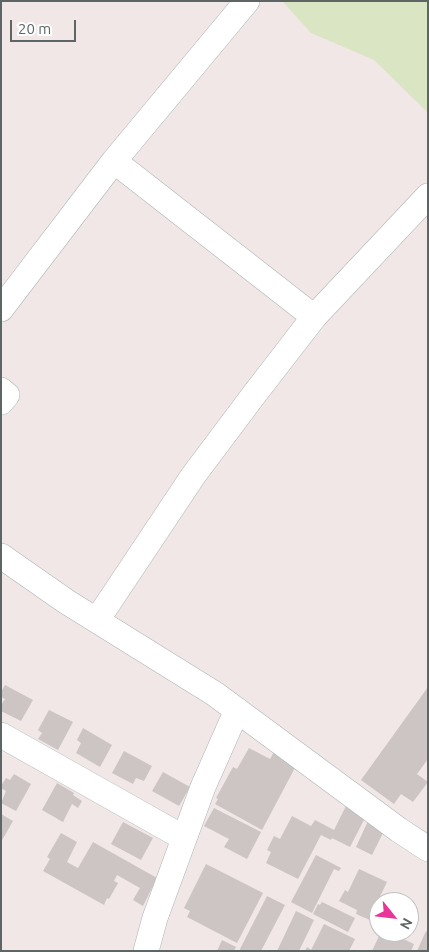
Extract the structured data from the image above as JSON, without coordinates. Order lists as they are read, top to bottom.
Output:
{
  "scale_bar": "20 m",
  "north": "bottom right"
}
